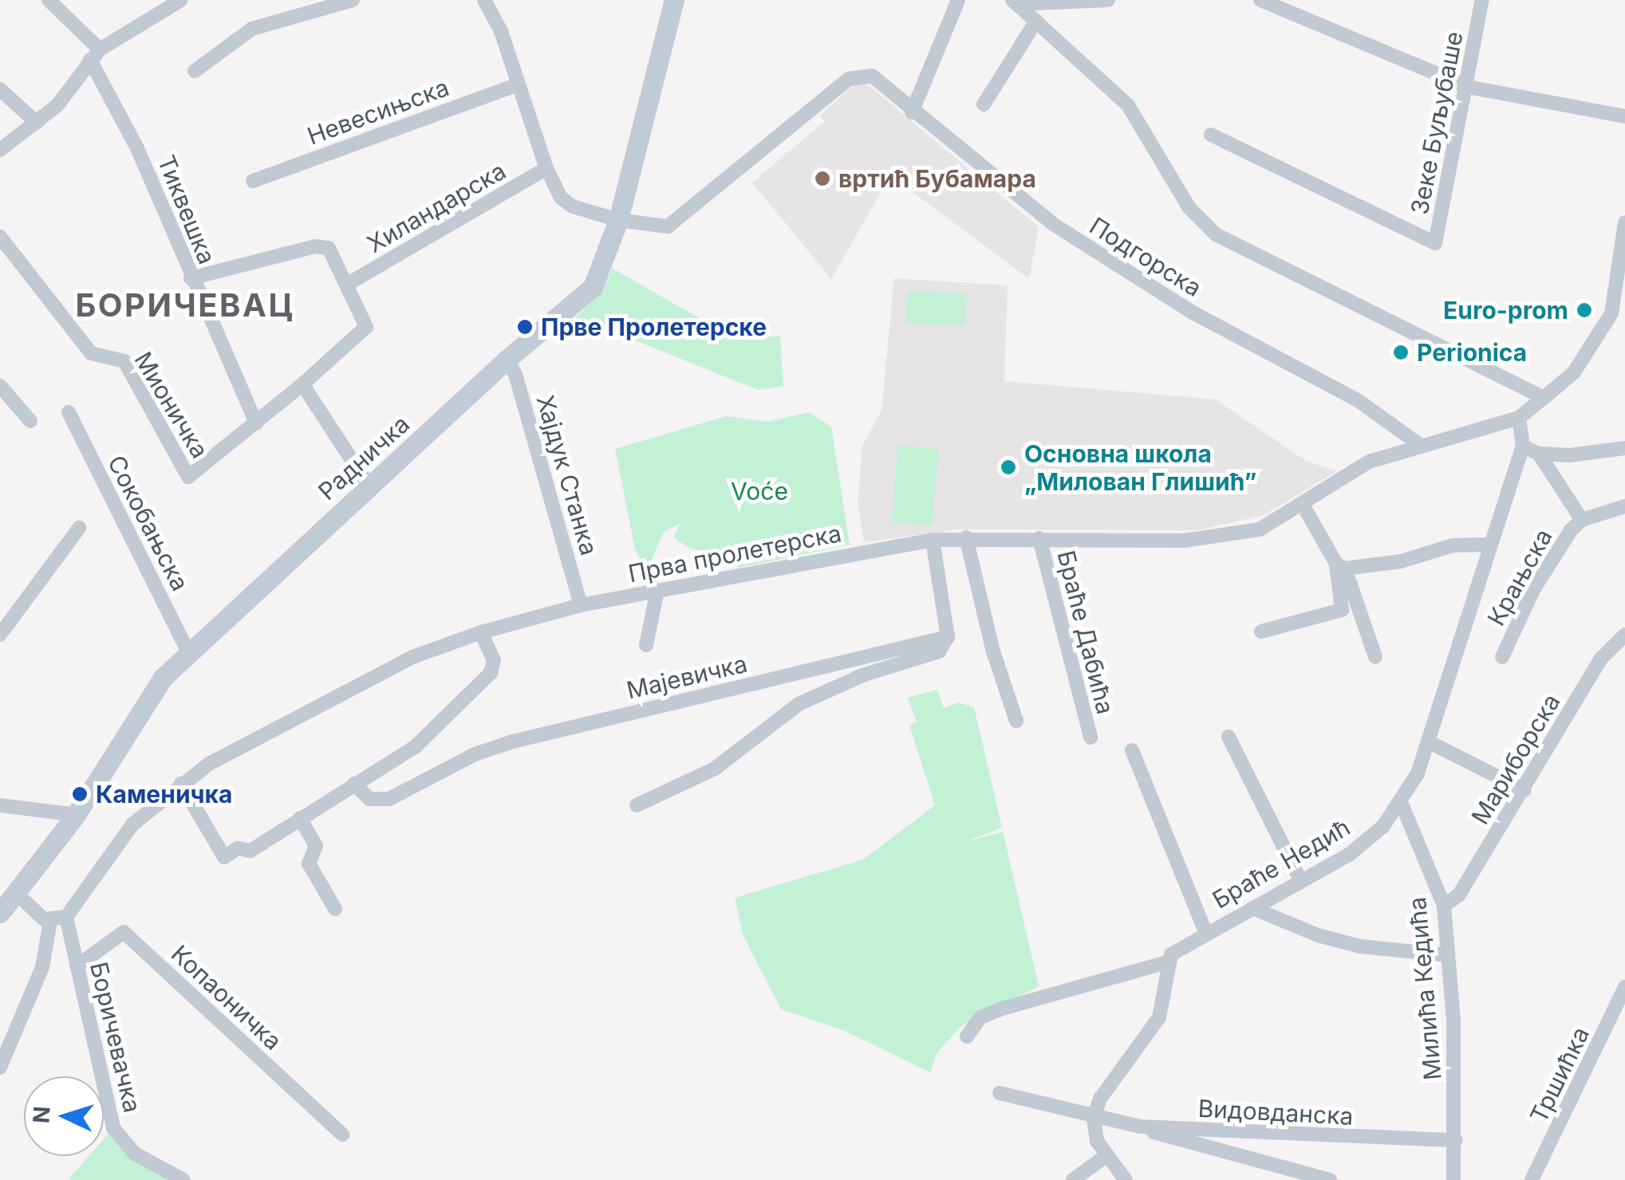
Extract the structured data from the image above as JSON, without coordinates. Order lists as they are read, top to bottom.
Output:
{
  "streets": {
    "street": [
      "Невесињска",
      "Зеке Буљубаше",
      "Хиландарска",
      "Тиквешка",
      "Подгорска",
      "Мионичка",
      "Радничка",
      "Хајдук Станка",
      "Сокобањска",
      "Прва пролетерска",
      "Крањска",
      "Браће Дабића",
      "Мајевичка",
      "Мариборска",
      "Браће Недић",
      "Милића Кедића",
      "Копаоничка",
      "Боричевачка",
      "Тршићка",
      "Видовданска"
    ]
  },
  "crossings": [
    ["Хиландарска", "Мионичка"],
    ["Тиквешка", "Мионичка"],
    ["Подгорска", "Радничка"],
    ["Подгорска", "Прва пролетерска"],
    ["Радничка", "Хајдук Станка"],
    ["Радничка", "Сокобањска"],
    ["Хајдук Станка", "Прва пролетерска"],
    ["Прва пролетерска", "Браће Дабића"],
    ["Прва пролетерска", "Браће Недић"],
    ["Прва пролетерска", "Боричевачка"],
    ["Мариборска", "Милића Кедића"],
    ["Браће Недић", "Милића Кедића"],
    ["Милића Кедића", "Видовданска"],
    ["Копаоничка", "Боричевачка"]
  ],
  "districts": ["БОРИЧЕВАЦ"],
  "parks": ["Voće"],
  "places": [
    "вртић Бубамара",
    "Euro-prom",
    "Прве Пролетерске",
    "Perionica",
    "Основна школа „Милован Глишић”",
    "Каменичка"
  ],
  "north": "left"
}
